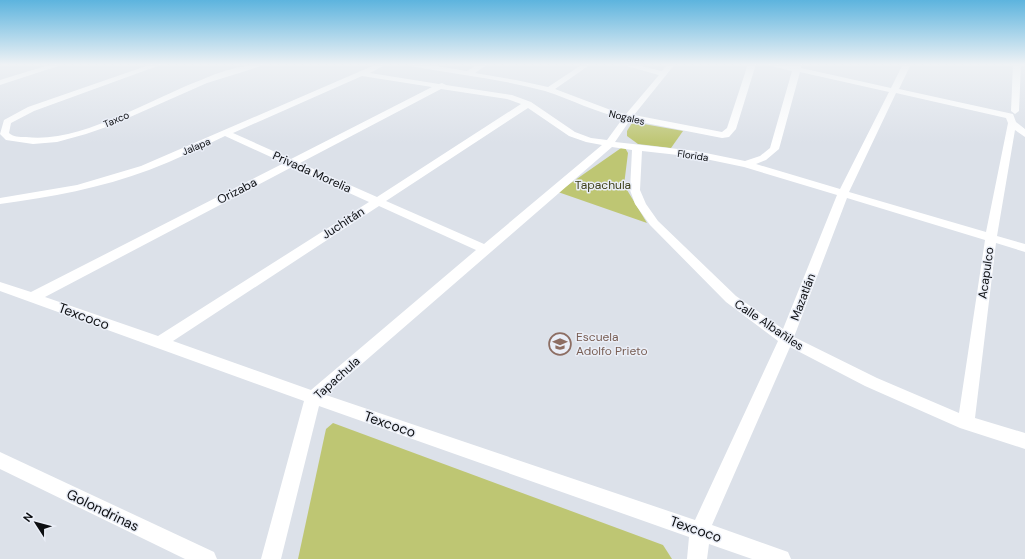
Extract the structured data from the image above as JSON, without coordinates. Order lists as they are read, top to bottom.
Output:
{
  "streets": {
    "street": [
      "Nogales",
      "Taxco",
      "Jalapa",
      "Florida",
      "Privada Morelia",
      "Orizaba",
      "Juchitán",
      "Acapulco",
      "Mazatlán",
      "Texcoco",
      "Calle Albañiles",
      "Tapachula",
      "Golondrinas"
    ]
  },
  "crossings": [
    ["Nogales", "Tapachula"],
    ["Jalapa", "Privada Morelia"],
    ["Florida", "Juchitán"],
    ["Florida", "Acapulco"],
    ["Florida", "Mazatlán"],
    ["Florida", "Calle Albañiles"],
    ["Florida", "Tapachula"],
    ["Privada Morelia", "Orizaba"],
    ["Privada Morelia", "Juchitán"],
    ["Privada Morelia", "Tapachula"],
    ["Orizaba", "Texcoco"],
    ["Juchitán", "Texcoco"],
    ["Acapulco", "Calle Albañiles"],
    ["Mazatlán", "Texcoco"],
    ["Mazatlán", "Calle Albañiles"],
    ["Texcoco", "Tapachula"]
  ],
  "parks": ["Tapachula"],
  "places": {
    "school or university": ["Escuela Adolfo Prieto"]
  },
  "north": "top left"
}
